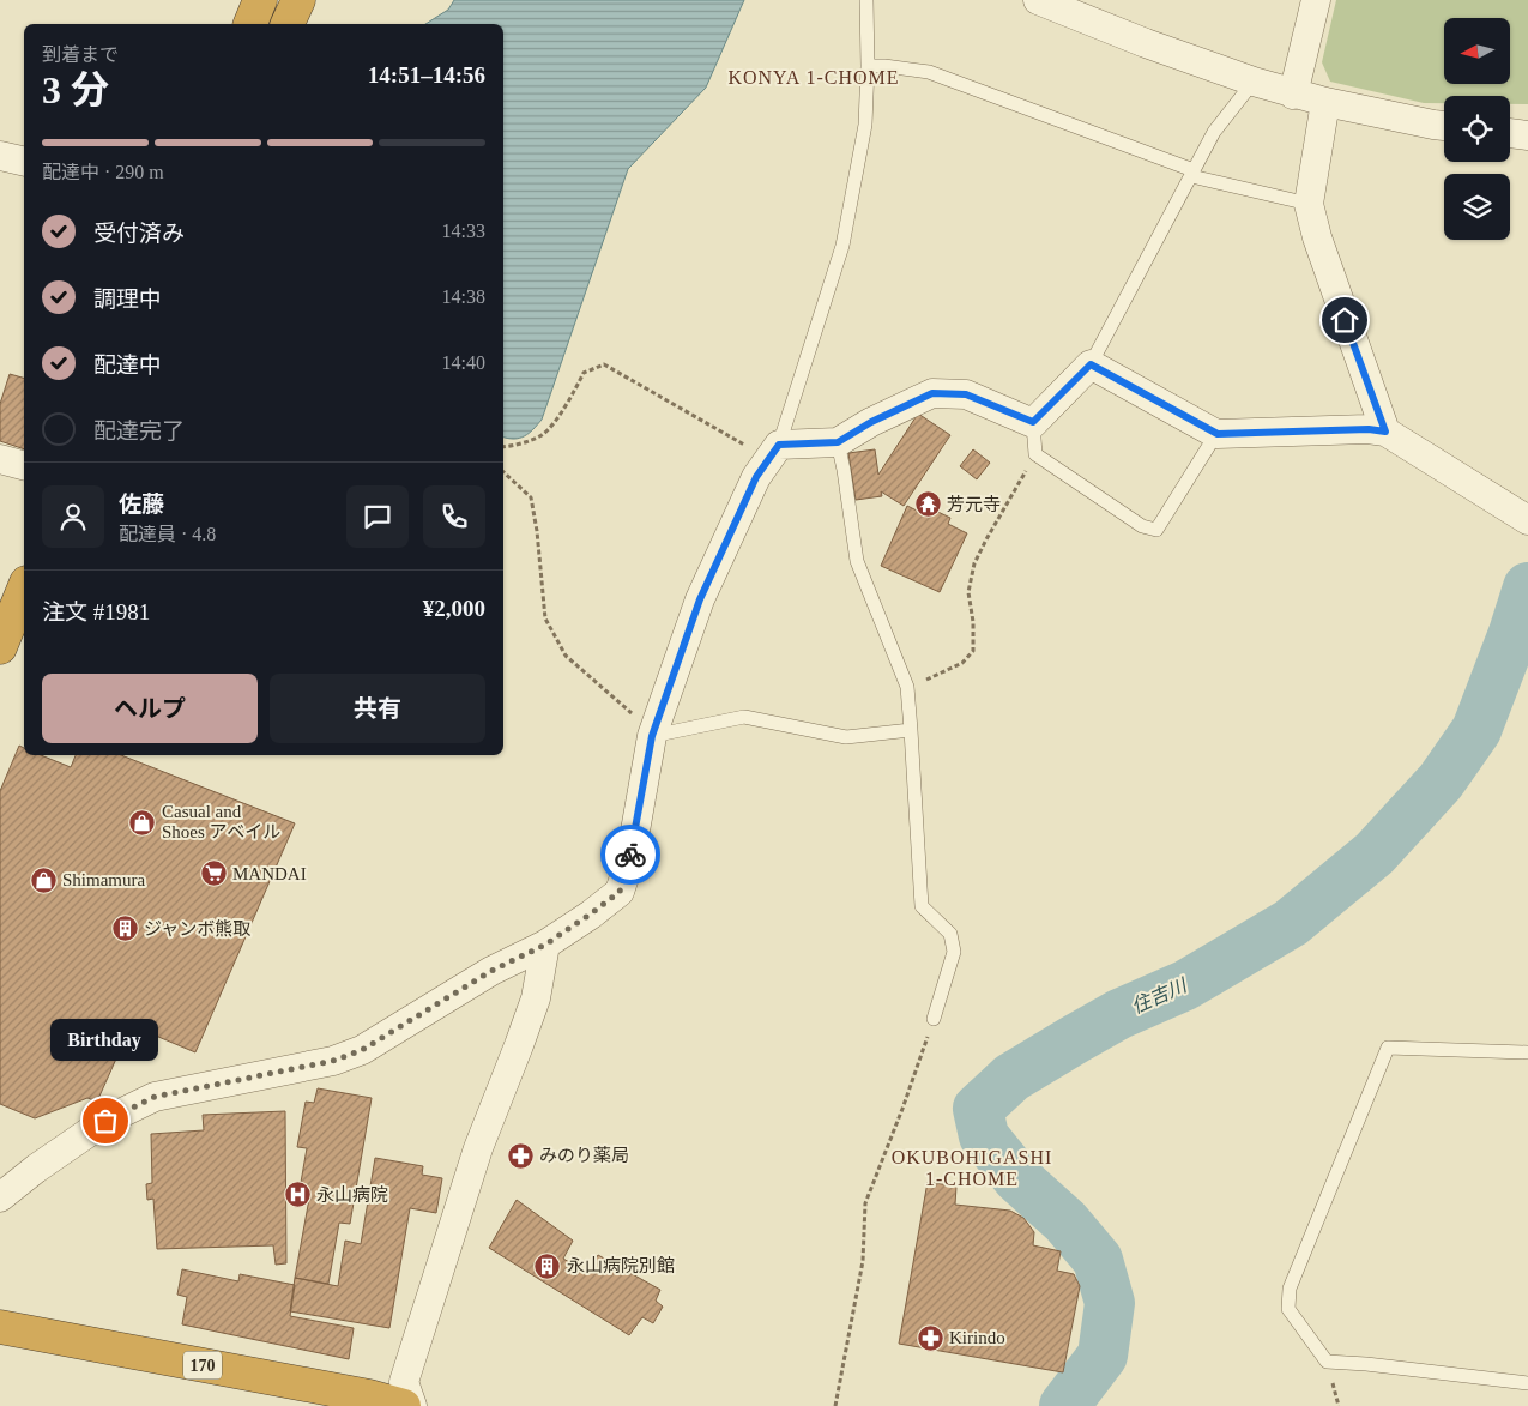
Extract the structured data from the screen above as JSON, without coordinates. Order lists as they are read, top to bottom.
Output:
{
  "streets": {
    "highway": ["170"]
  },
  "districts": ["KONYA 1-CHOME", "OKUBOHIGASHI 1-CHOME"],
  "water": ["住吉川"],
  "places": {
    "temple": ["芳元寺"],
    "shop": ["Casual and Shoes アベイル", "Shimamura"],
    "supermarket": ["MANDAI"],
    "building": ["ジャンボ熊取", "永山病院別館"],
    "other": ["Birthday"],
    "pharmacy": ["みのり薬局", "Kirindo"],
    "hospital": ["永山病院"]
  },
  "north": "left",
  "page": {
    "heading": ["3 分", "到着まで", "14:51–14:56"],
    "panel": [
      "佐藤",
      "配達員 · 4.8",
      "注文 #1981",
      "¥2,000"
    ],
    "bar": "配達中 · 290 m",
    "list": [
      ["受付済み", "14:33"],
      ["調理中", "14:38"],
      ["配達中", "14:40"],
      "配達完了"
    ],
    "buttons": ["ヘルプ", "共有"],
    "bubble": "Birthday"
  }
}
